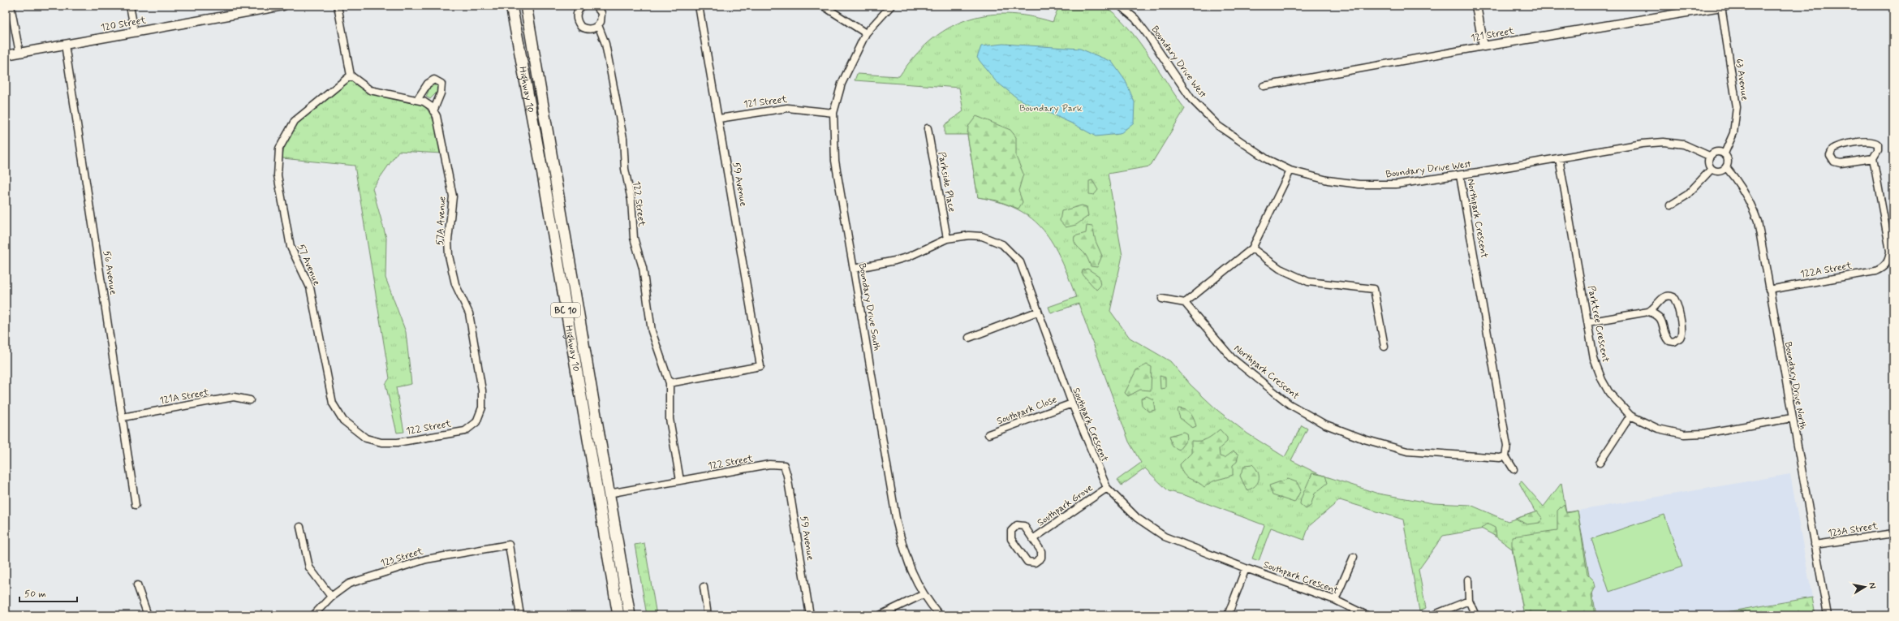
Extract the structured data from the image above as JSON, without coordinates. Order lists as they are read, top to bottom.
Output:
{
  "streets": {
    "highway": ["Highway 10", "BC 10"],
    "street": [
      "120 Street",
      "121 Street",
      "Boundary Drive West",
      "63 Avenue",
      "Parkside Place",
      "59 Avenue",
      "122 Street",
      "Northpark Crescent",
      "57A Avenue",
      "57 Avenue",
      "122A Street",
      "56 Avenue",
      "Boundary Drive South",
      "Parktree Crescent",
      "Boundary Drive North",
      "121A Street",
      "Southpark Close",
      "Southpark Crescent",
      "Southpark Grove",
      "123A Street",
      "123 Street"
    ]
  },
  "crossings": [
    ["120 Street", "56 Avenue"],
    ["121 Street", "63 Avenue"],
    ["121 Street", "59 Avenue"],
    ["121 Street", "Boundary Drive South"],
    ["Boundary Drive West", "63 Avenue"],
    ["Boundary Drive West", "Northpark Crescent"],
    ["Boundary Drive West", "Parktree Crescent"],
    ["Boundary Drive West", "Boundary Drive North"],
    ["63 Avenue", "Boundary Drive North"],
    ["Highway 10", "122 Street"],
    ["Parkside Place", "Southpark Crescent"],
    ["59 Avenue", "122 Street"],
    ["122 Street", "57A Avenue"],
    ["122 Street", "57 Avenue"],
    ["57A Avenue", "57 Avenue"],
    ["122A Street", "Boundary Drive North"],
    ["56 Avenue", "121A Street"],
    ["Boundary Drive South", "Southpark Crescent"],
    ["Parktree Crescent", "Boundary Drive North"],
    ["Boundary Drive North", "123A Street"],
    ["Southpark Close", "Southpark Crescent"],
    ["Southpark Crescent", "Southpark Grove"]
  ],
  "parks": ["Boundary Park"],
  "scale_bar": "50 m",
  "north": "right"
}
